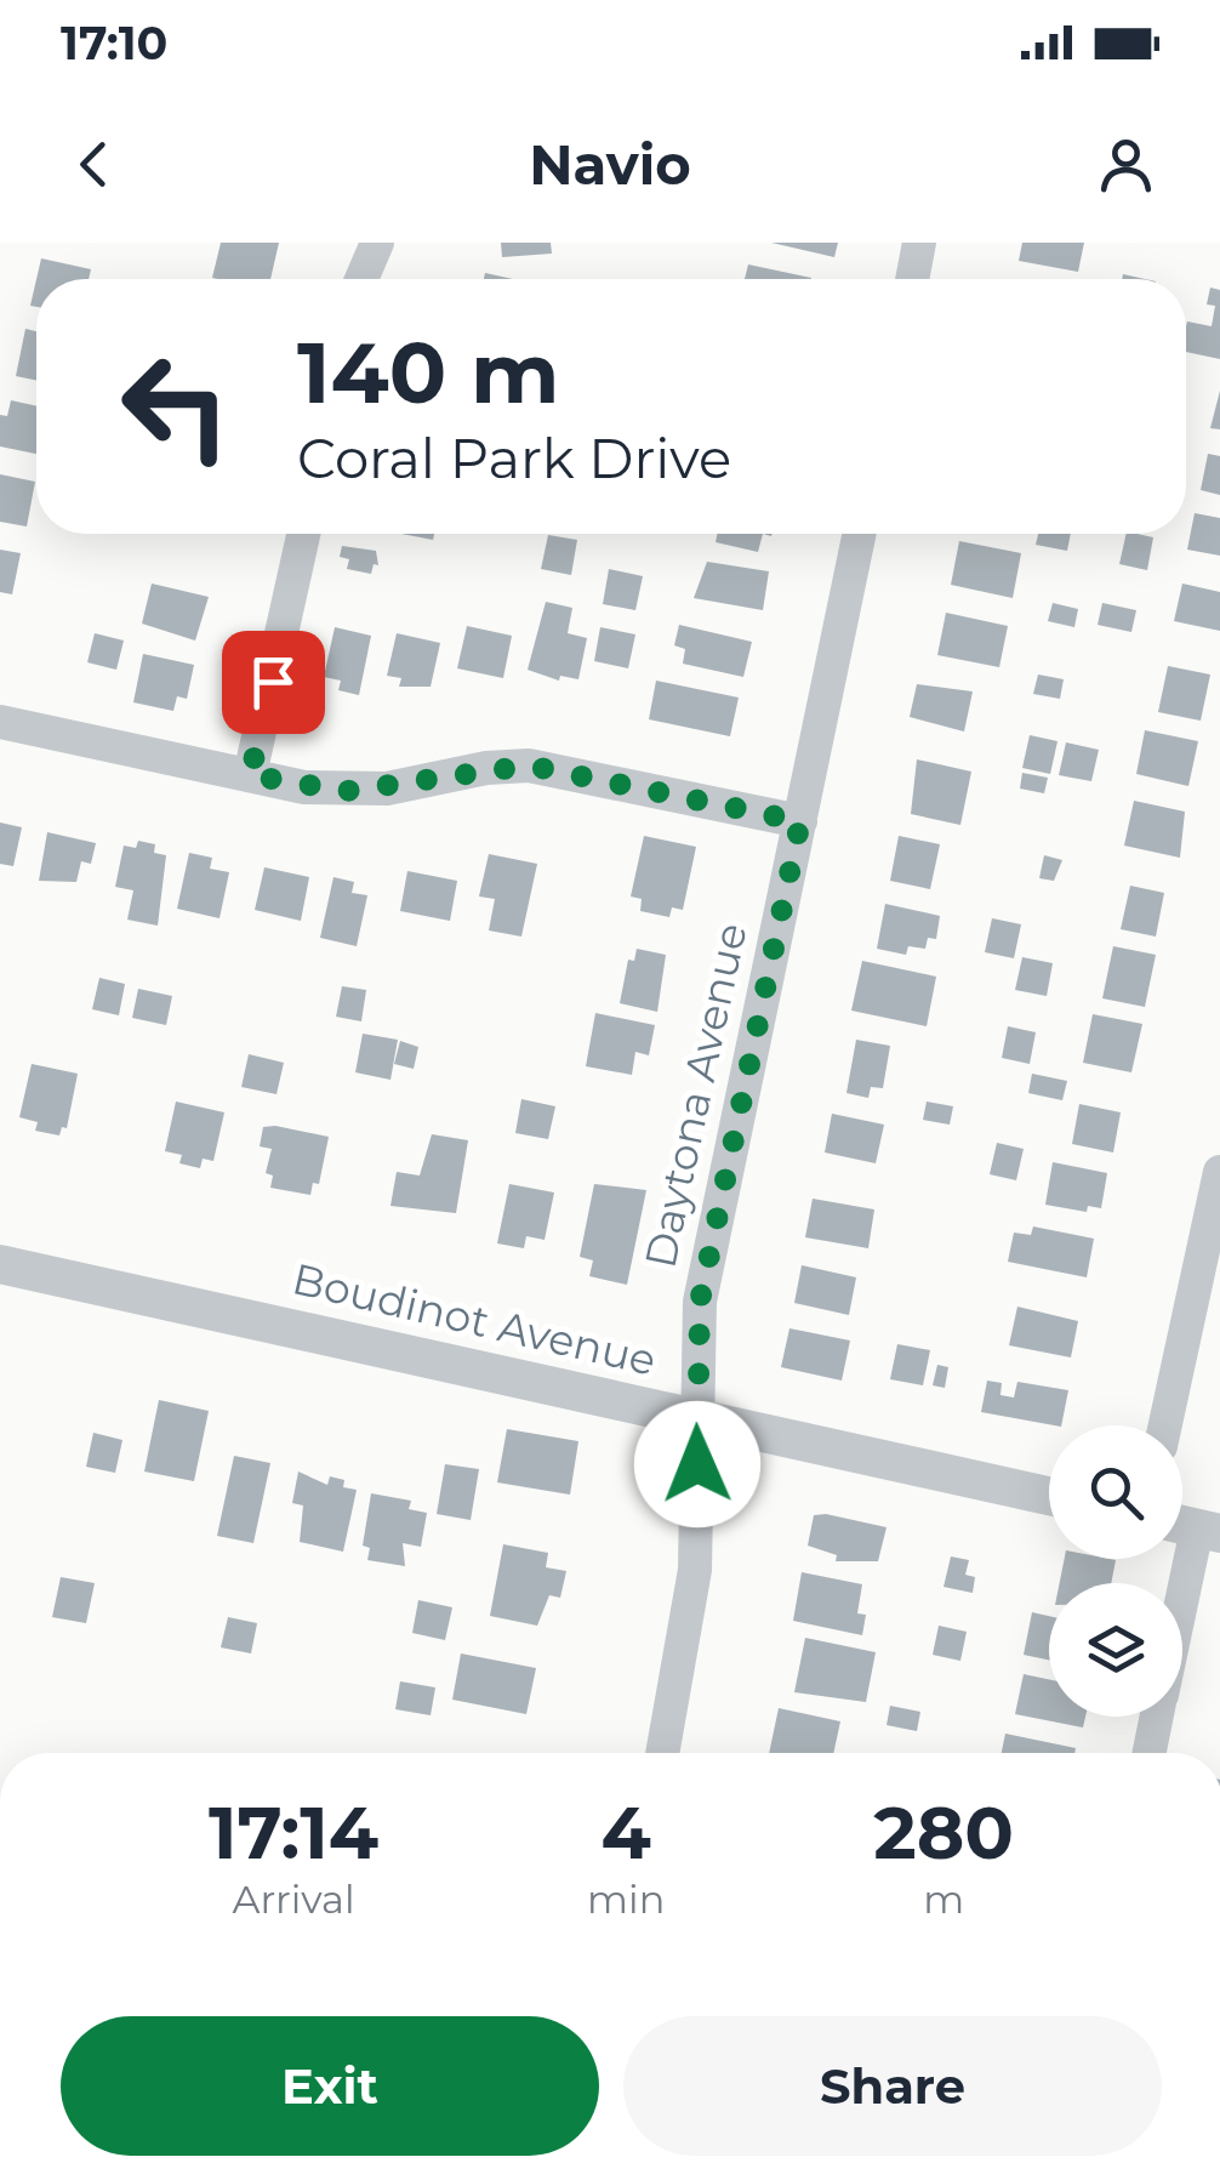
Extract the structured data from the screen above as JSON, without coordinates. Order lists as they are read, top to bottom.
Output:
{
  "streets": {
    "street": ["Daytona Avenue", "Boudinot Avenue"]
  },
  "crossings": [
    ["Daytona Avenue", "Boudinot Avenue"]
  ],
  "page": {
    "status": "17:10",
    "header": "Navio",
    "turn": ["140 m", "Coral Park Drive"],
    "eta": [
      "17:14",
      "Arrival",
      "4",
      "min",
      "280",
      "m"
    ],
    "buttons": ["Exit", "Share"]
  }
}
